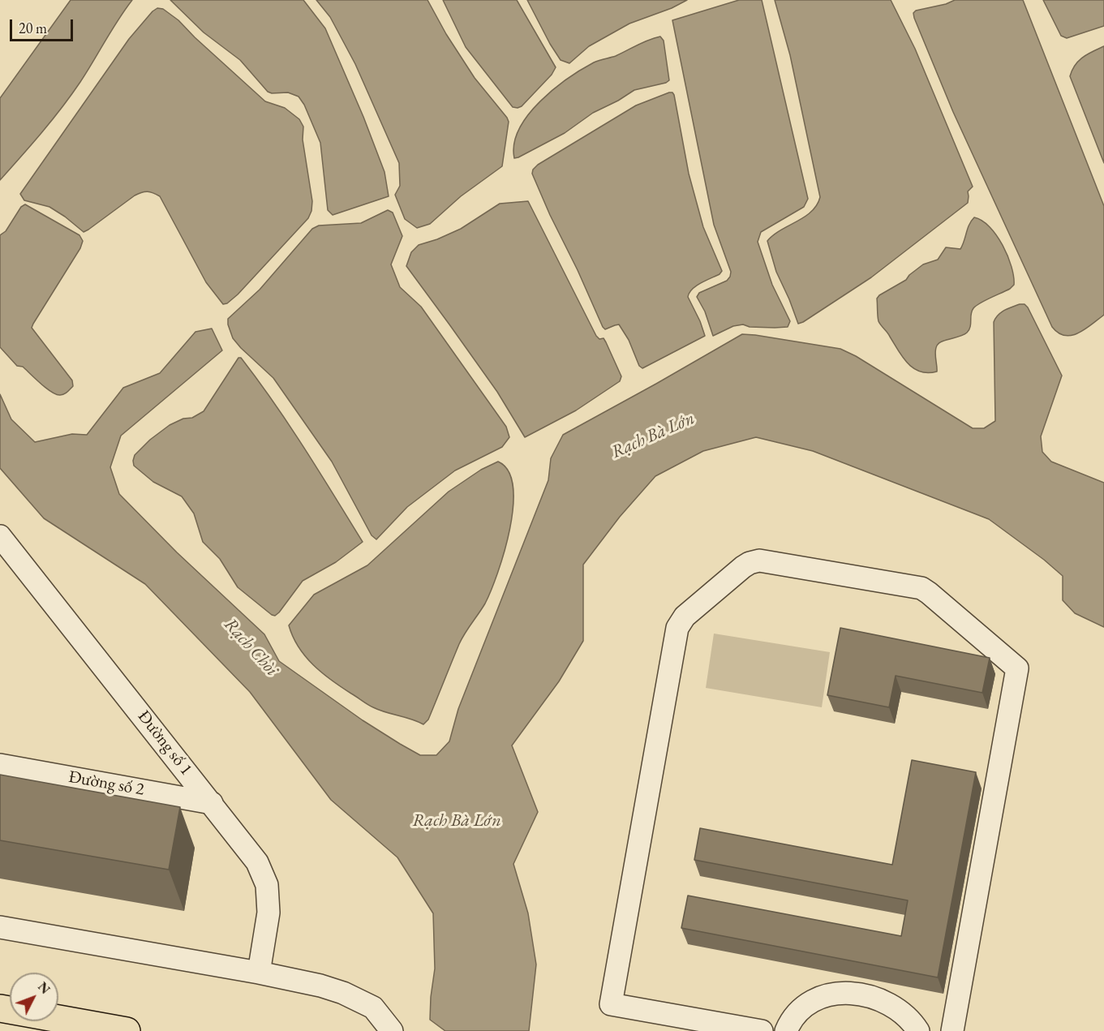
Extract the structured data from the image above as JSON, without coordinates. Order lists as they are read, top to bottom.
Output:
{
  "streets": {
    "street": ["Đường số 1", "Đường số 2"]
  },
  "crossings": [
    ["Đường số 1", "Đường số 2"]
  ],
  "water": ["Rạch Bà Lớn", "Rạch Chòi"],
  "scale_bar": "20 m",
  "north": "top right"
}
